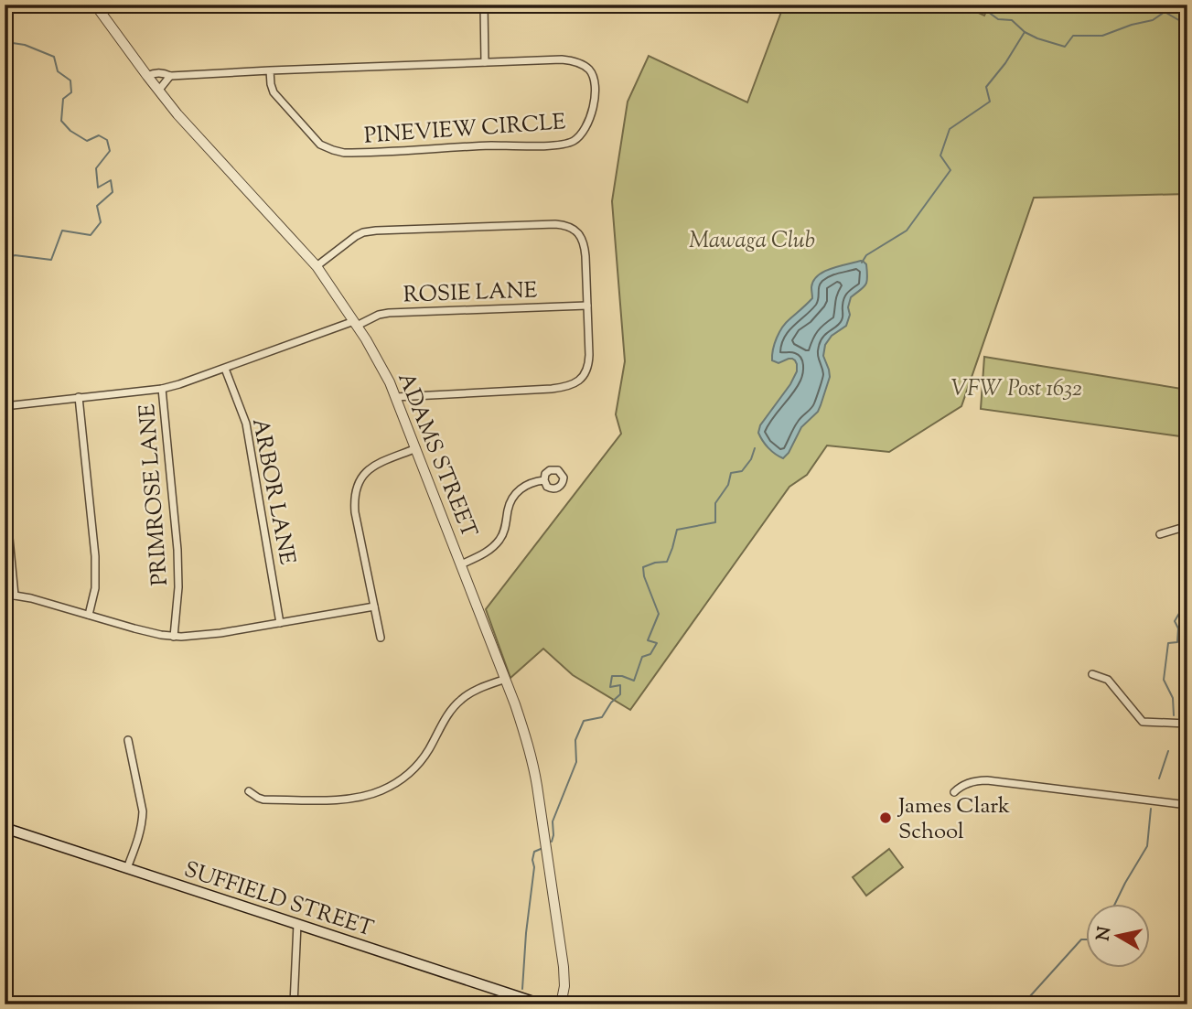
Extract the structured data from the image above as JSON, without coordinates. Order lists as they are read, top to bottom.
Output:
{
  "streets": {
    "main road": ["SUFFIELD STREET"],
    "street": [
      "PINEVIEW CIRCLE",
      "ROSIE LANE",
      "ADAMS STREET",
      "ARBOR LANE",
      "PRIMROSE LANE"
    ]
  },
  "crossings": [
    ["PINEVIEW CIRCLE", "ADAMS STREET"],
    ["ROSIE LANE", "ADAMS STREET"],
    ["ROSIE LANE", "ARBOR LANE"],
    ["ROSIE LANE", "PRIMROSE LANE"]
  ],
  "parks": ["Mawaga Club", "VFW Post 1632"],
  "places": ["James Clark School"],
  "north": "left"
}
